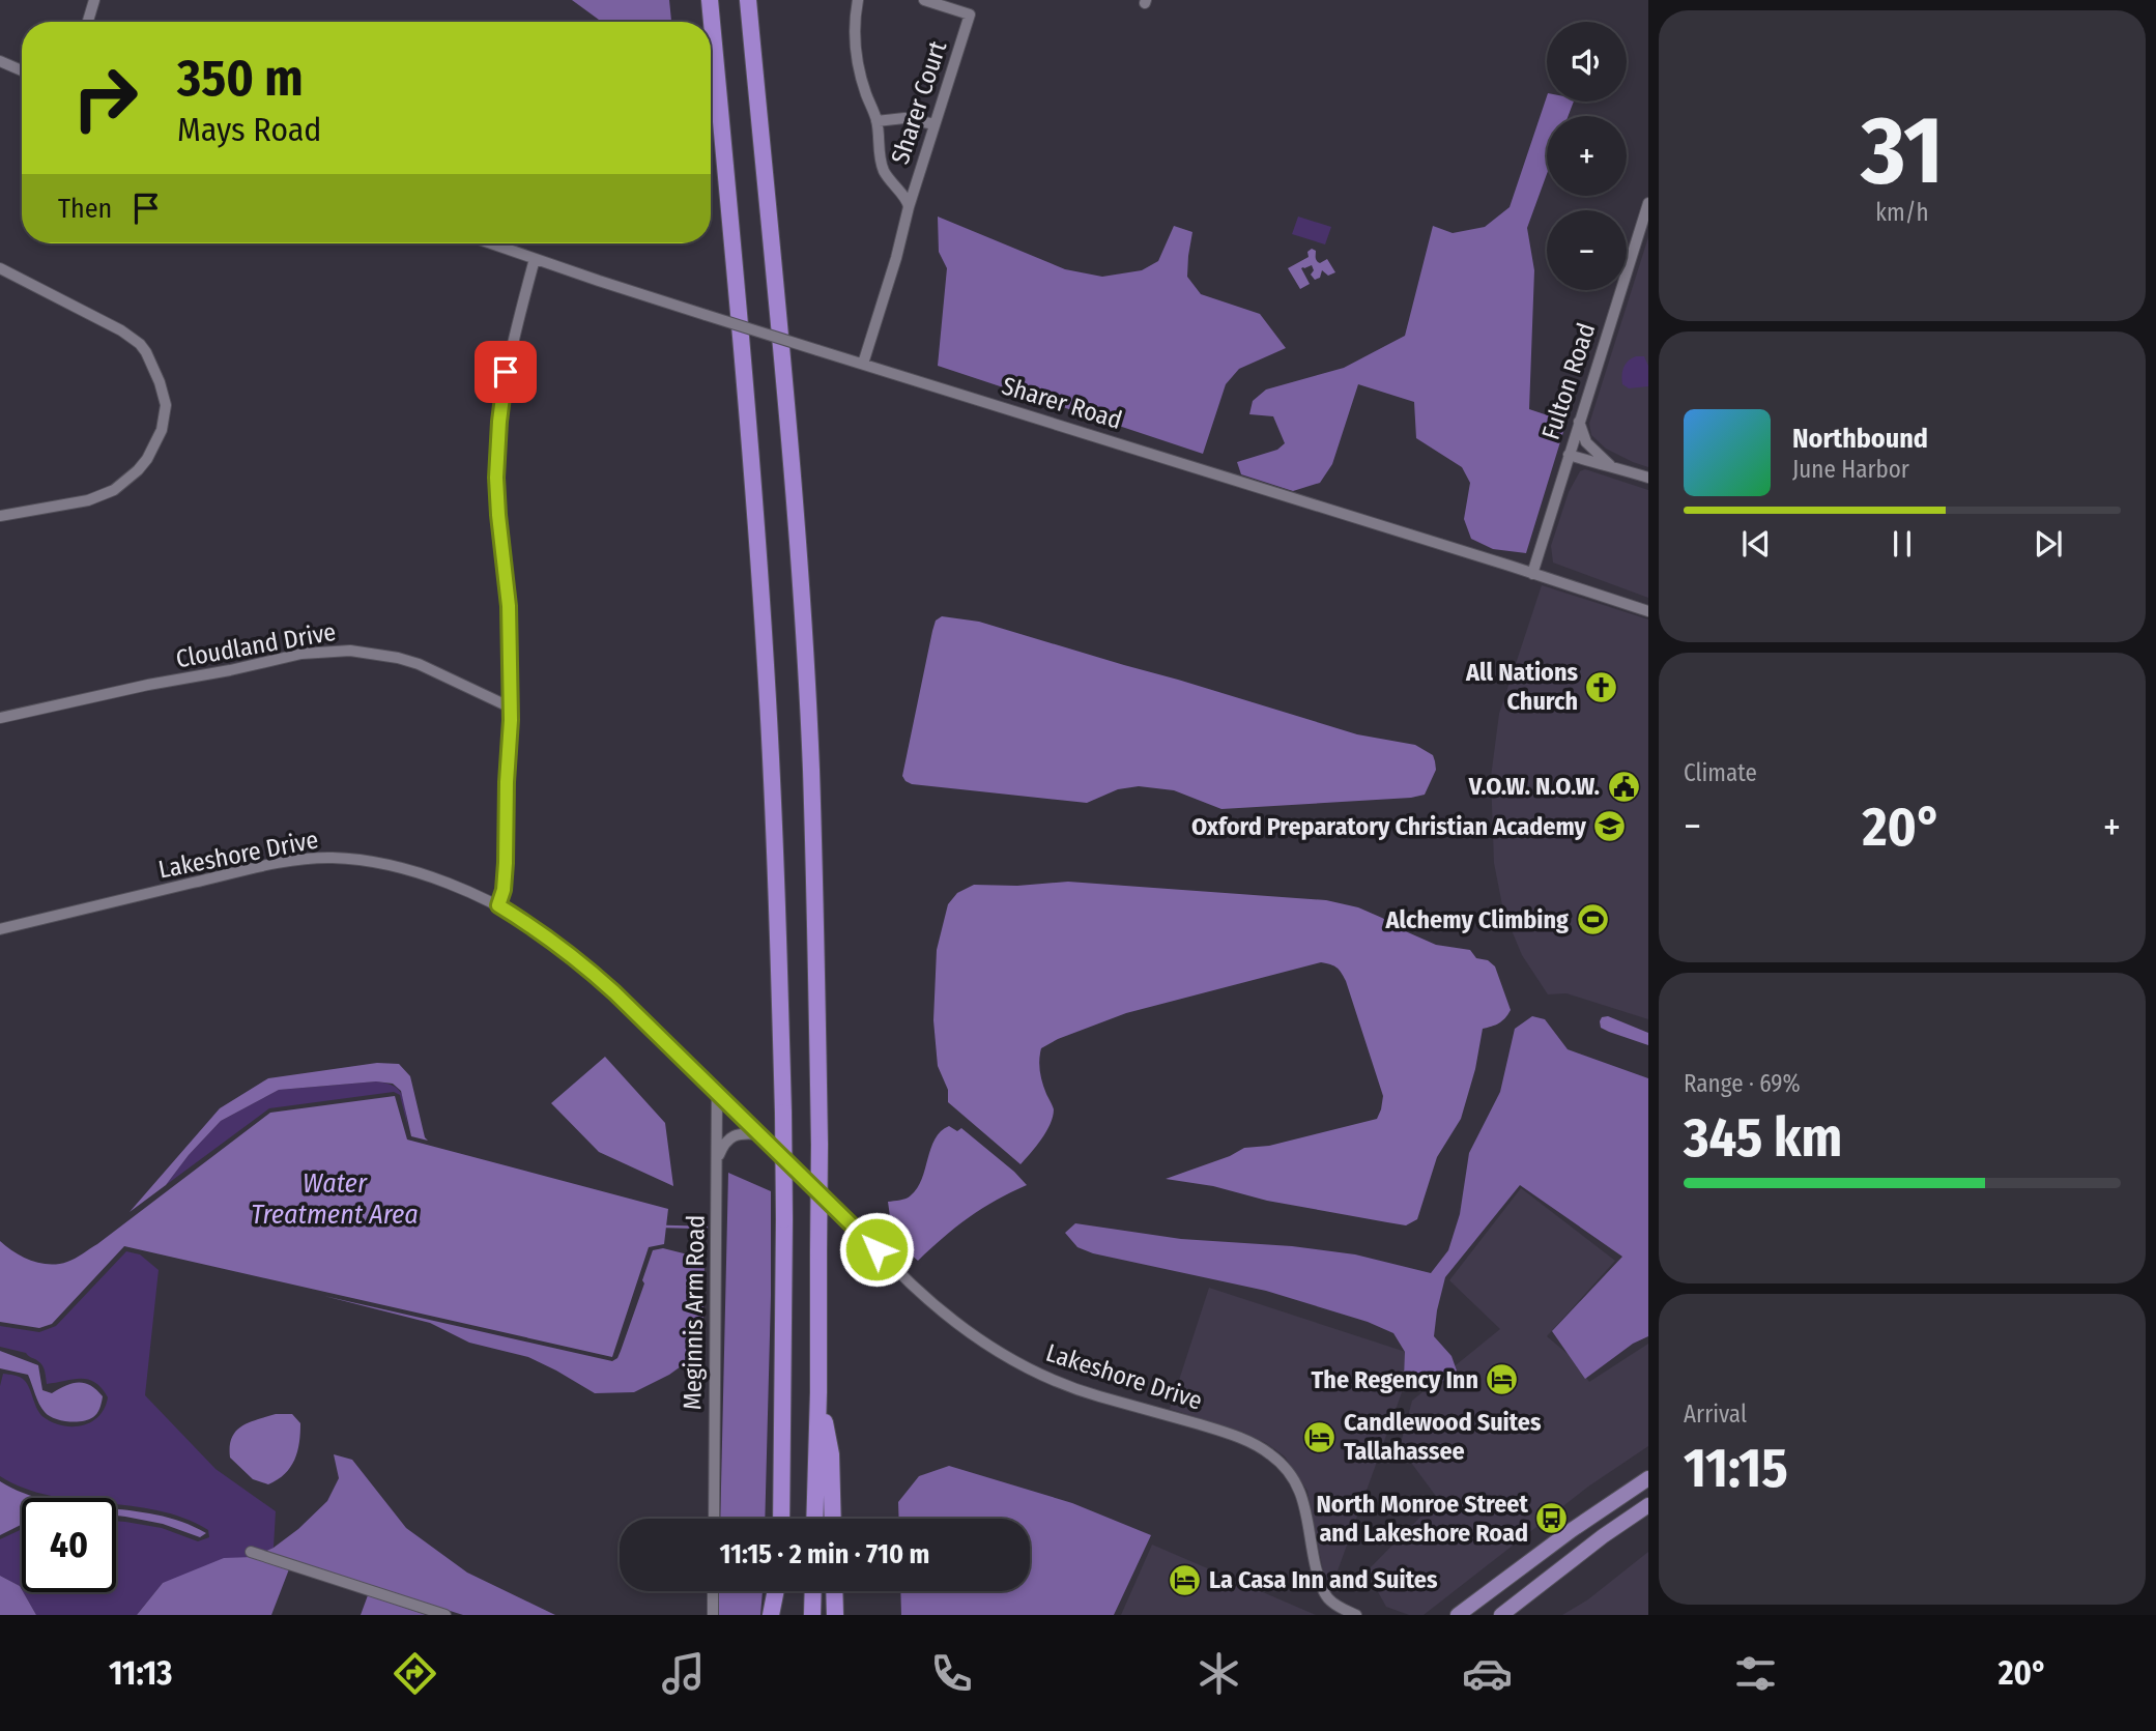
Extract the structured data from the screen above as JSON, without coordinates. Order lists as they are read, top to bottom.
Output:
{
  "streets": {
    "street": [
      "Sharer Court",
      "Fulton Road",
      "Sharer Road",
      "Cloudland Drive",
      "Lakeshore Drive",
      "Meginnis Arm Road"
    ]
  },
  "crossings": [
    ["Sharer Court", "Sharer Road"],
    ["Fulton Road", "Sharer Road"],
    ["Lakeshore Drive", "Meginnis Arm Road"]
  ],
  "water": ["Water Treatment Area"],
  "places": {
    "church": ["All Nations Church"],
    "public building": ["V.O.W. N.O.W."],
    "school or university": ["Oxford Preparatory Christian Academy"],
    "sports": ["Alchemy Climbing"],
    "hotel": ["The Regency Inn", "Candlewood Suites Tallahassee", "La Casa Inn and Suites"],
    "bus stop": ["North Monroe Street and Lakeshore Road"]
  },
  "page": {
    "tile": [
      ["31", "km/h"],
      "Climate",
      ["Range · 69%", "345 km"],
      ["Arrival", "11:15"]
    ],
    "map_buttons": ["+", "−"],
    "turn": ["350 m", "Mays Road"],
    "then": "Then",
    "song": ["Northbound", "June Harbor"],
    "heat": ["−", "20°", "+"],
    "limit": "40",
    "trip": "11:15 · 2 min · 710 m",
    "tabs": ["11:13", "20°"]
  }
}
